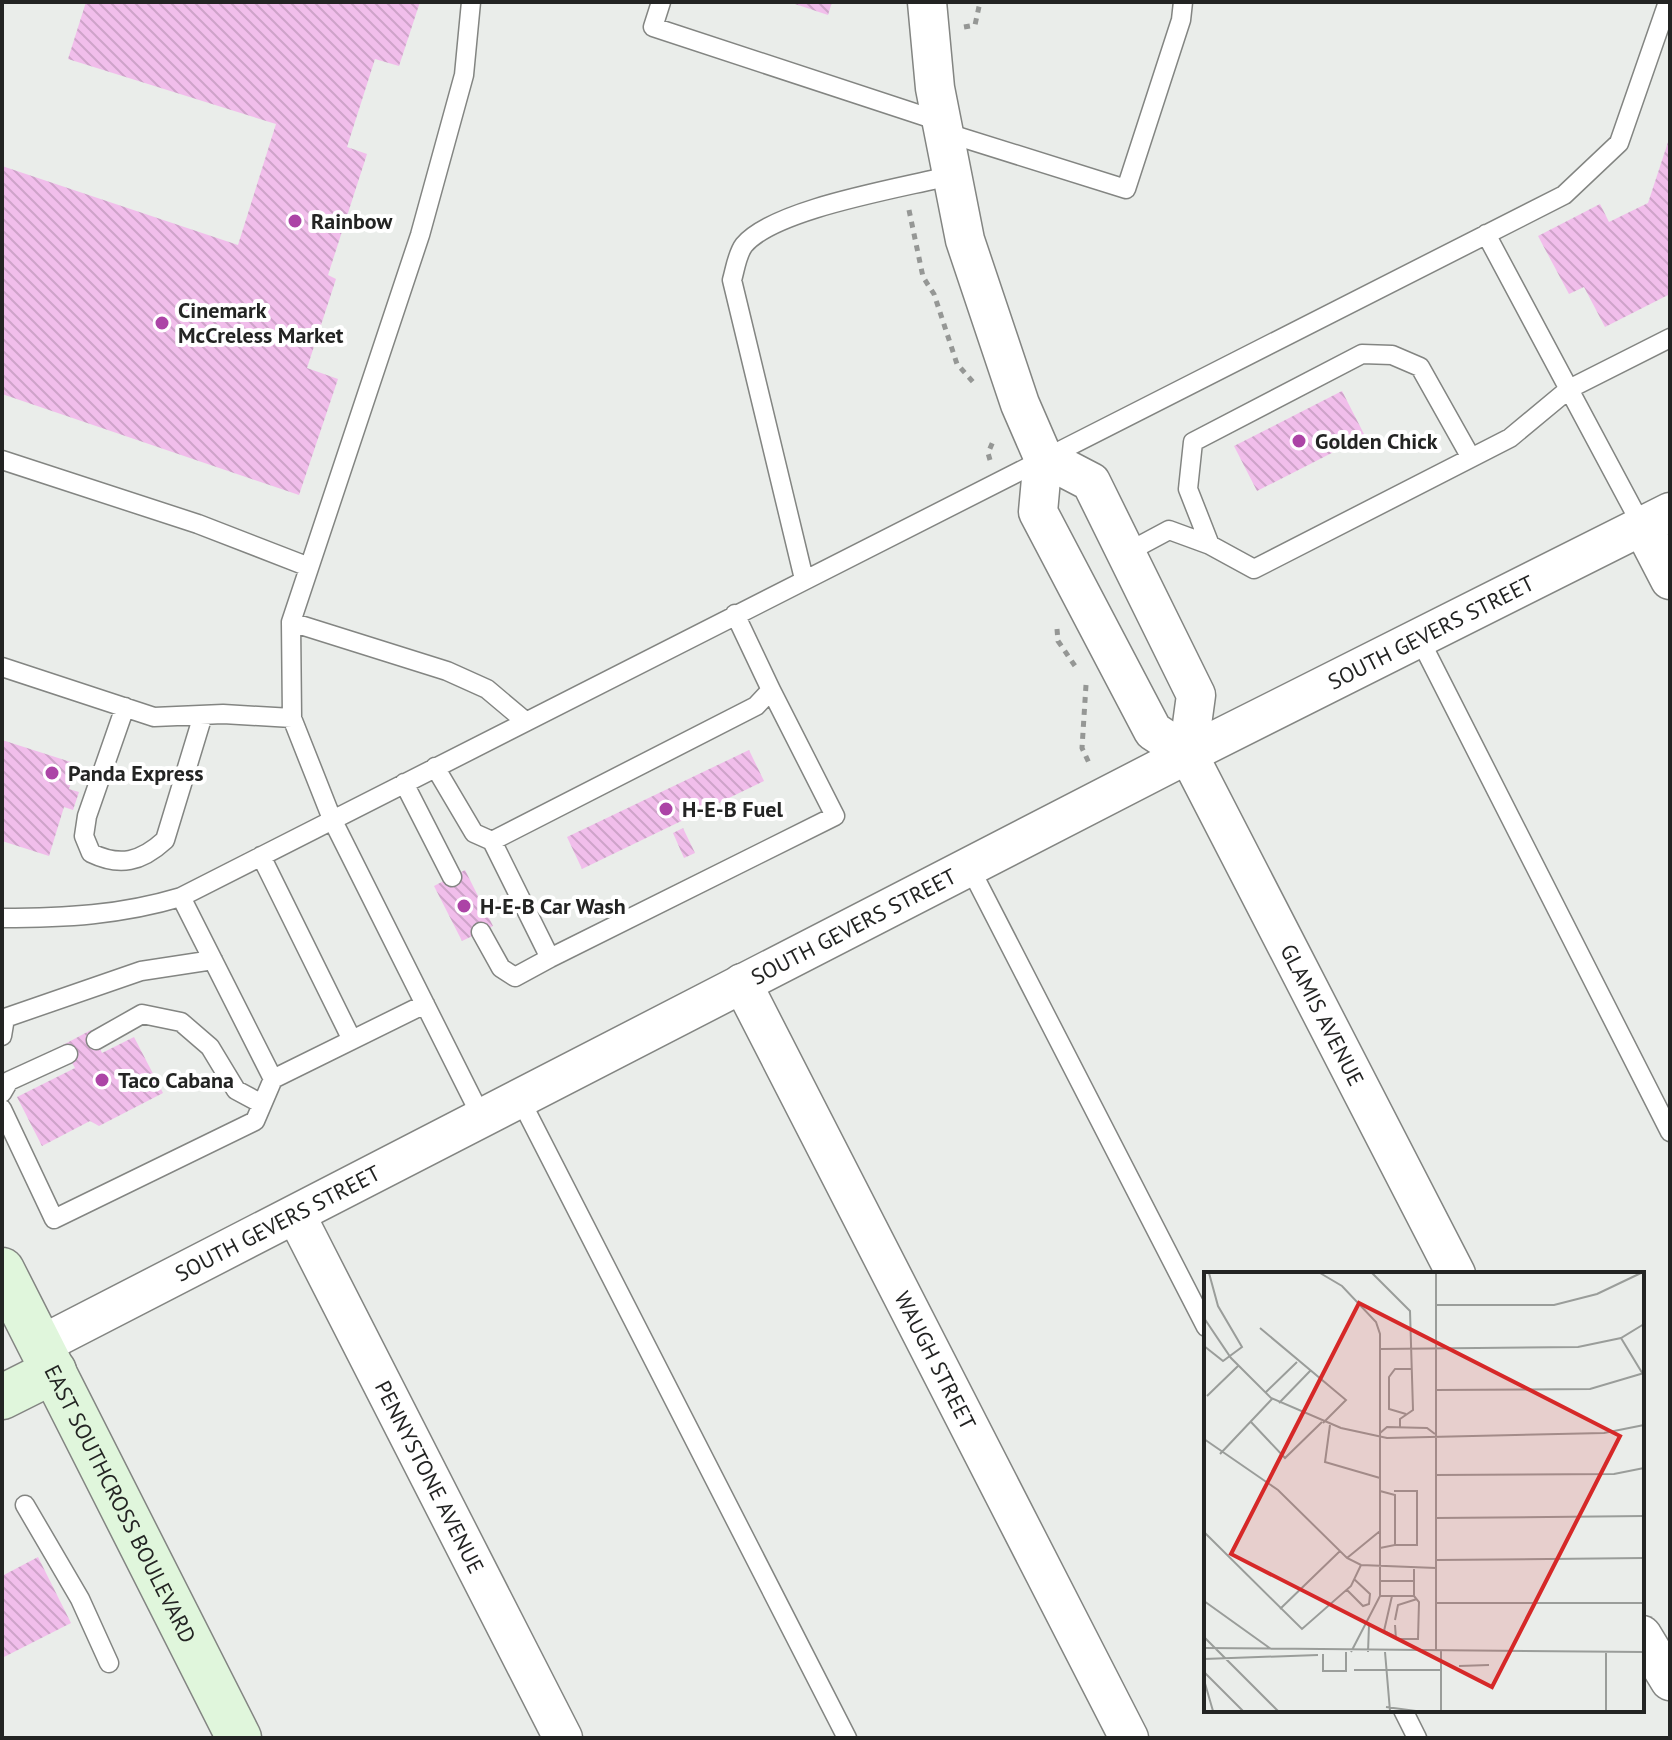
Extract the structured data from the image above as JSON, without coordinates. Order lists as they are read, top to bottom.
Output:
{
  "streets": {
    "main road": ["SOUTH GEVERS STREET", "EAST SOUTHCROSS BOULEVARD"],
    "street": ["GLAMIS AVENUE", "WAUGH STREET", "PENNYSTONE AVENUE"]
  },
  "crossings": [
    ["SOUTH GEVERS STREET", "GLAMIS AVENUE"],
    ["SOUTH GEVERS STREET", "WAUGH STREET"],
    ["SOUTH GEVERS STREET", "PENNYSTONE AVENUE"],
    ["SOUTH GEVERS STREET", "EAST SOUTHCROSS BOULEVARD"]
  ],
  "places": [
    "Rainbow",
    "Cinemark McCreless Market",
    "Golden Chick",
    "Panda Express",
    "H-E-B Fuel",
    "H-E-B Car Wash",
    "Taco Cabana"
  ]
}
